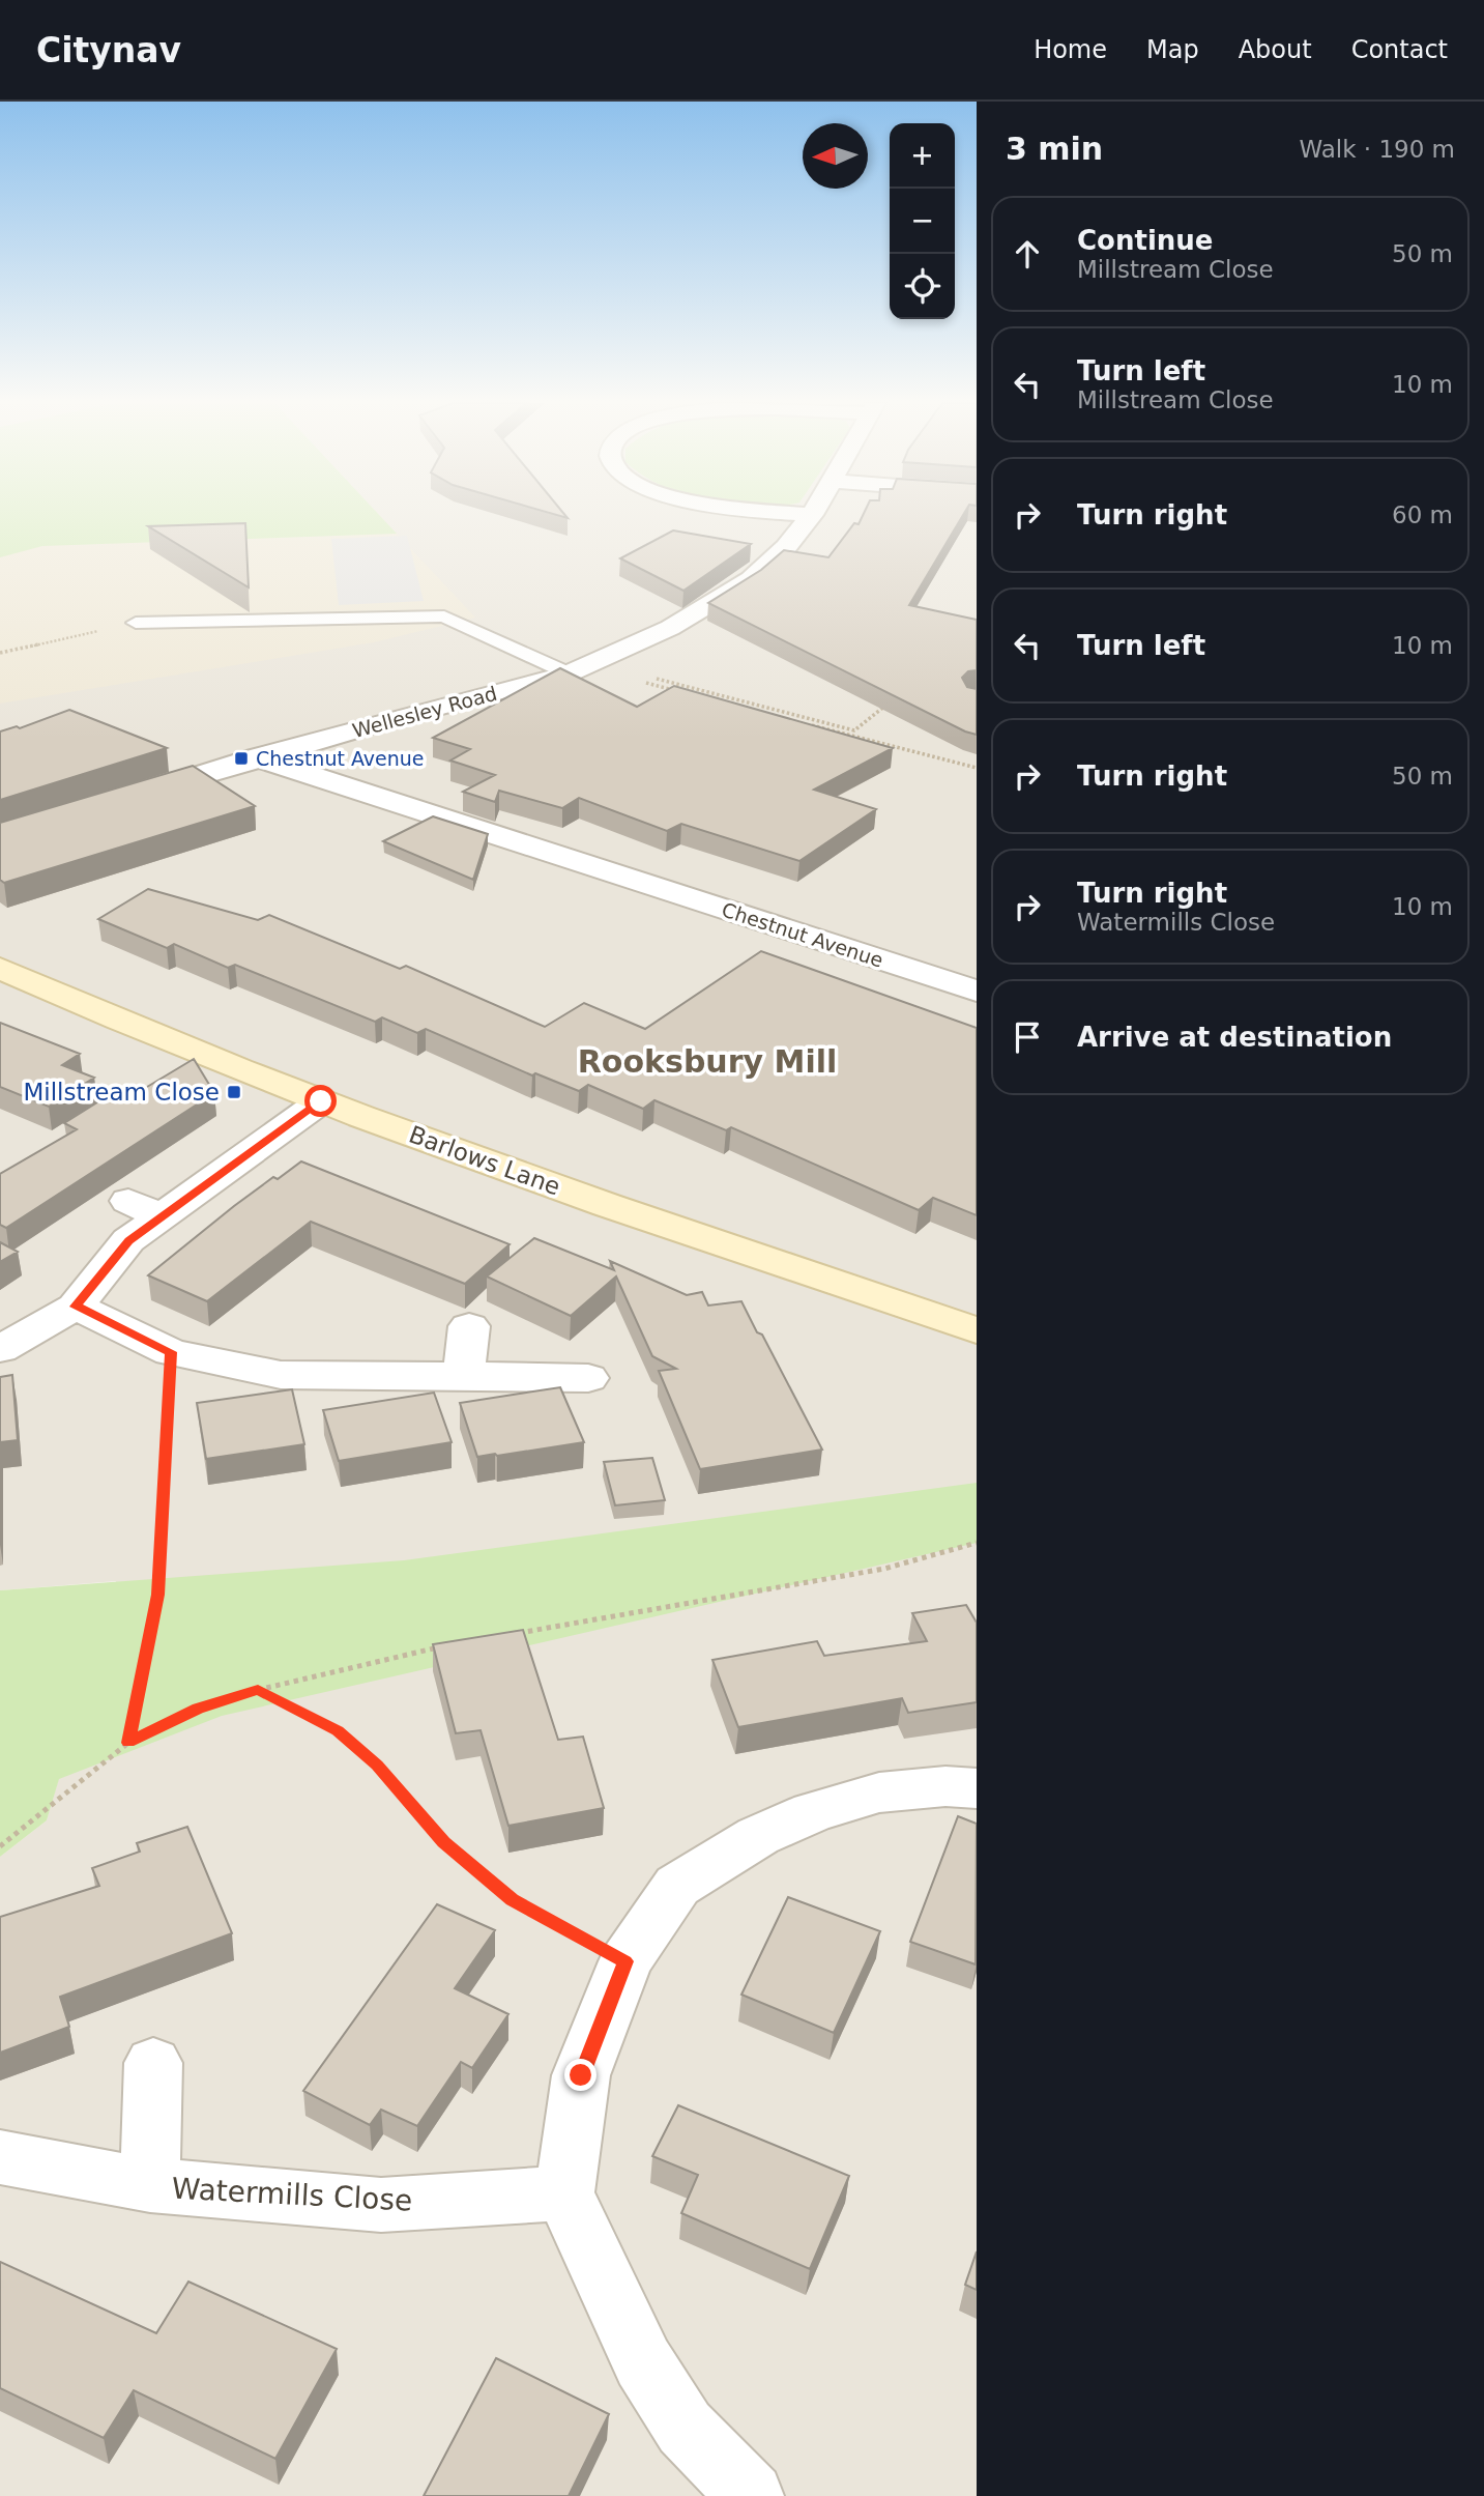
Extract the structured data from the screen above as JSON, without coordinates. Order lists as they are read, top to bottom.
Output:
{
  "streets": {
    "street": [
      "Wellesley Road",
      "Chestnut Avenue",
      "Barlows Lane",
      "Watermills Close"
    ]
  },
  "crossings": [
    ["Wellesley Road", "Chestnut Avenue"]
  ],
  "districts": ["Rooksbury Mill"],
  "places": {
    "transit": ["Chestnut Avenue", "Millstream Close"]
  },
  "north": "left",
  "page": {
    "header": "Citynav",
    "nav": [
      "Home",
      "Map",
      "About",
      "Contact"
    ],
    "heading": ["3 min", "Walk · 190 m"],
    "map_buttons": ["+", "−"],
    "list": [
      ["Continue", "Millstream Close", "50 m"],
      ["Turn left", "Millstream Close", "10 m"],
      ["Turn right", "60 m"],
      ["Turn left", "10 m"],
      ["Turn right", "50 m"],
      ["Turn right", "Watermills Close", "10 m"],
      "Arrive at destination"
    ]
  }
}
